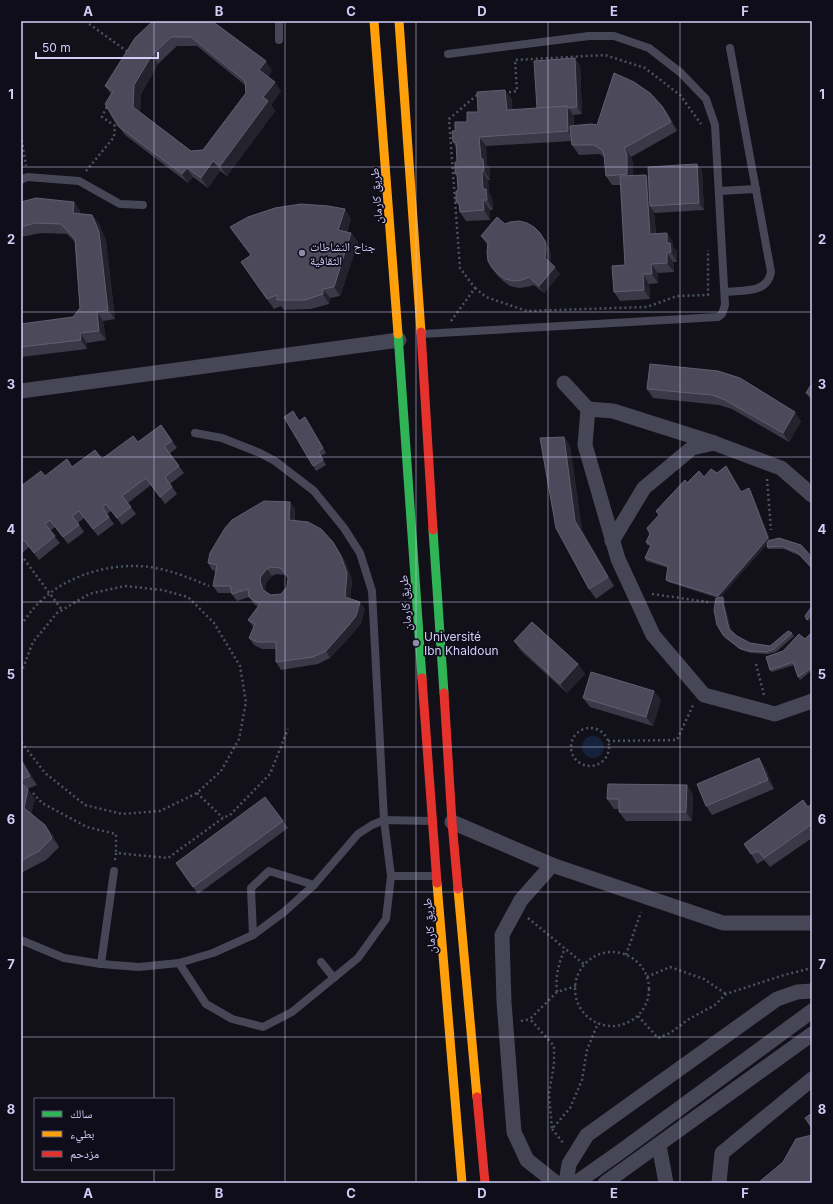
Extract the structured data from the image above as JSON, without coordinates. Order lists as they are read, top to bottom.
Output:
{
  "streets": {
    "street": ["طريق كارمان"]
  },
  "places": ["جناح النشاطات الثقافية", "Université Ibn Khaldoun"],
  "legend": ["سالك", "بطيء", "مزدحم"],
  "scale_bar": "50 m",
  "grid": {
    "columns": [
      "A",
      "B",
      "C",
      "D",
      "E",
      "F"
    ],
    "rows": [
      "1",
      "2",
      "3",
      "4",
      "5",
      "6",
      "7",
      "8"
    ]
  }
}
